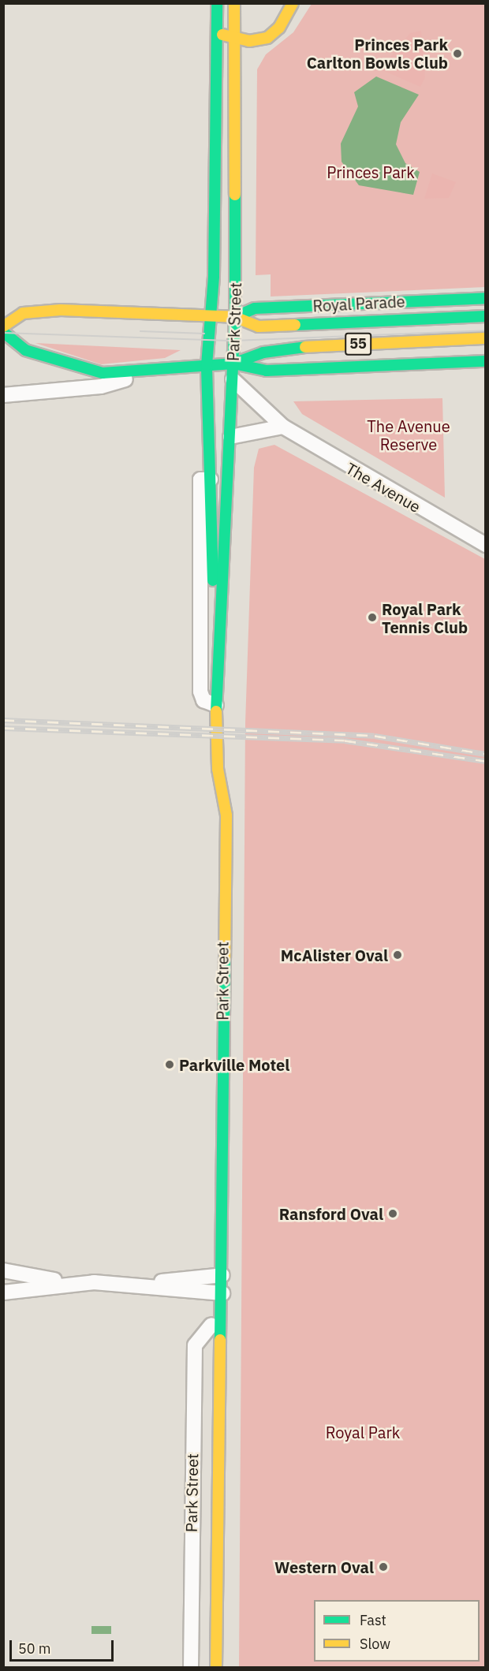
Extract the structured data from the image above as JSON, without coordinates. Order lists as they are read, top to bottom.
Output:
{
  "streets": {
    "main road": ["Royal Parade", "Park Street", "55"],
    "street": ["The Avenue"]
  },
  "crossings": [
    ["Royal Parade", "Park Street"],
    ["Park Street", "55"],
    ["Park Street", "The Avenue"]
  ],
  "parks": ["Princes Park", "The Avenue Reserve", "Royal Park"],
  "places": [
    "Princes Park Carlton Bowls Club",
    "Royal Park Tennis Club",
    "McAlister Oval",
    "Parkville Motel",
    "Ransford Oval",
    "Western Oval"
  ],
  "legend": ["Fast", "Slow"],
  "scale_bar": "50 m"
}
